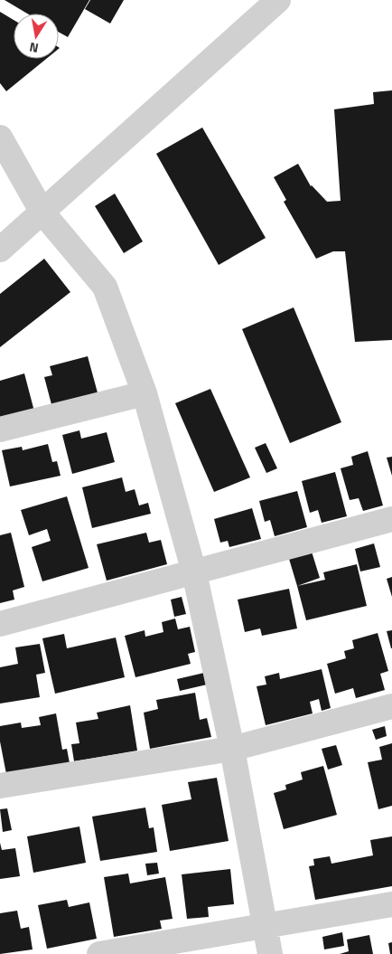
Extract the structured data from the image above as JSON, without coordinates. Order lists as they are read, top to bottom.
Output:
{
  "north": "bottom"
}
